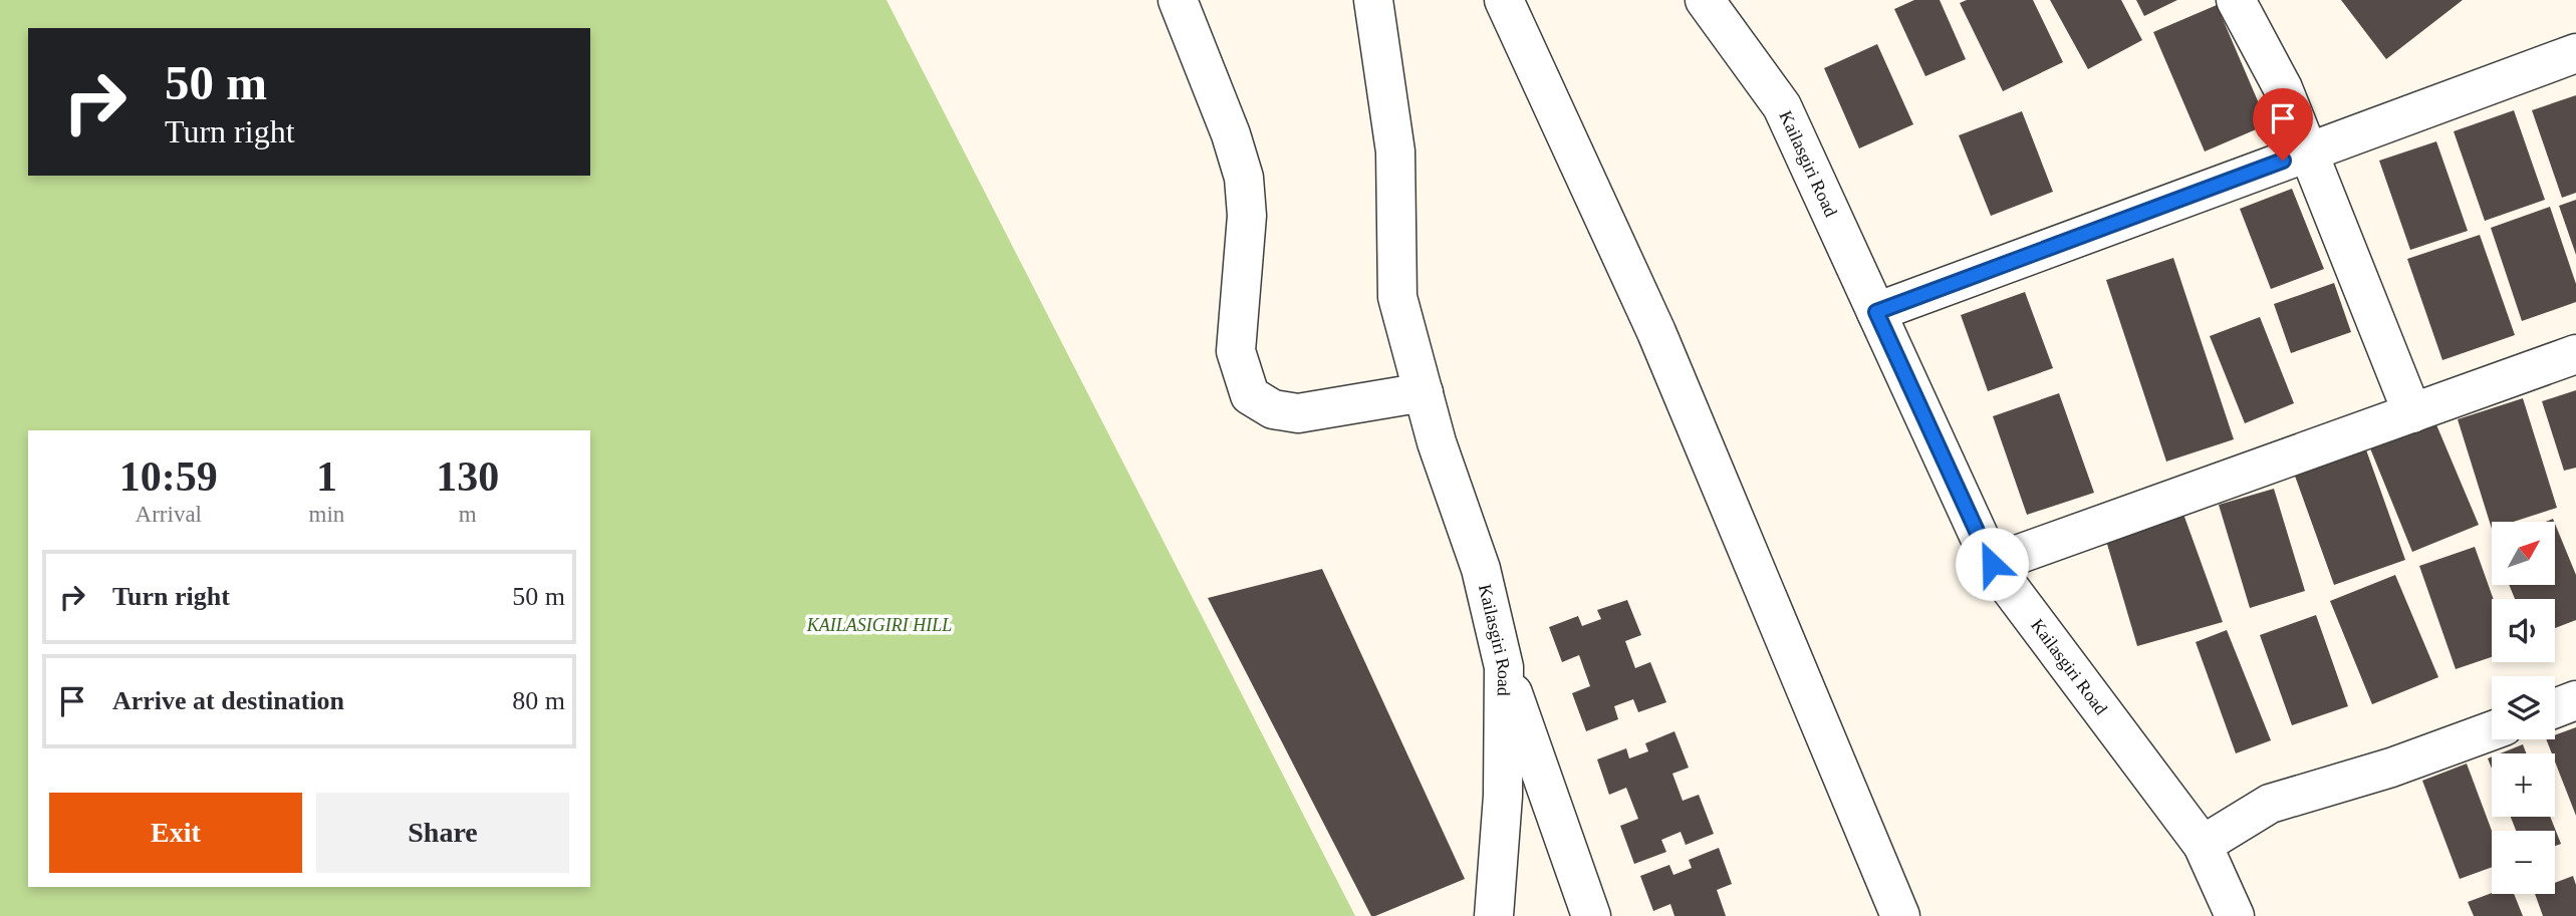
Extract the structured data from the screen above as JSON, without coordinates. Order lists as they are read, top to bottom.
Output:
{
  "streets": {
    "street": ["Kailasgiri Road"]
  },
  "parks": ["KAILASIGIRI HILL"],
  "north": "top right",
  "page": {
    "turn": ["50 m", "Turn right"],
    "eta": [
      "10:59",
      "Arrival",
      "1",
      "min",
      "130",
      "m"
    ],
    "map_buttons": ["+", "−"],
    "list": [
      {
        "name": "Turn right",
        "value": "50 m"
      },
      {
        "name": "Arrive at destination",
        "value": "80 m"
      }
    ],
    "buttons": ["Exit", "Share"]
  }
}
